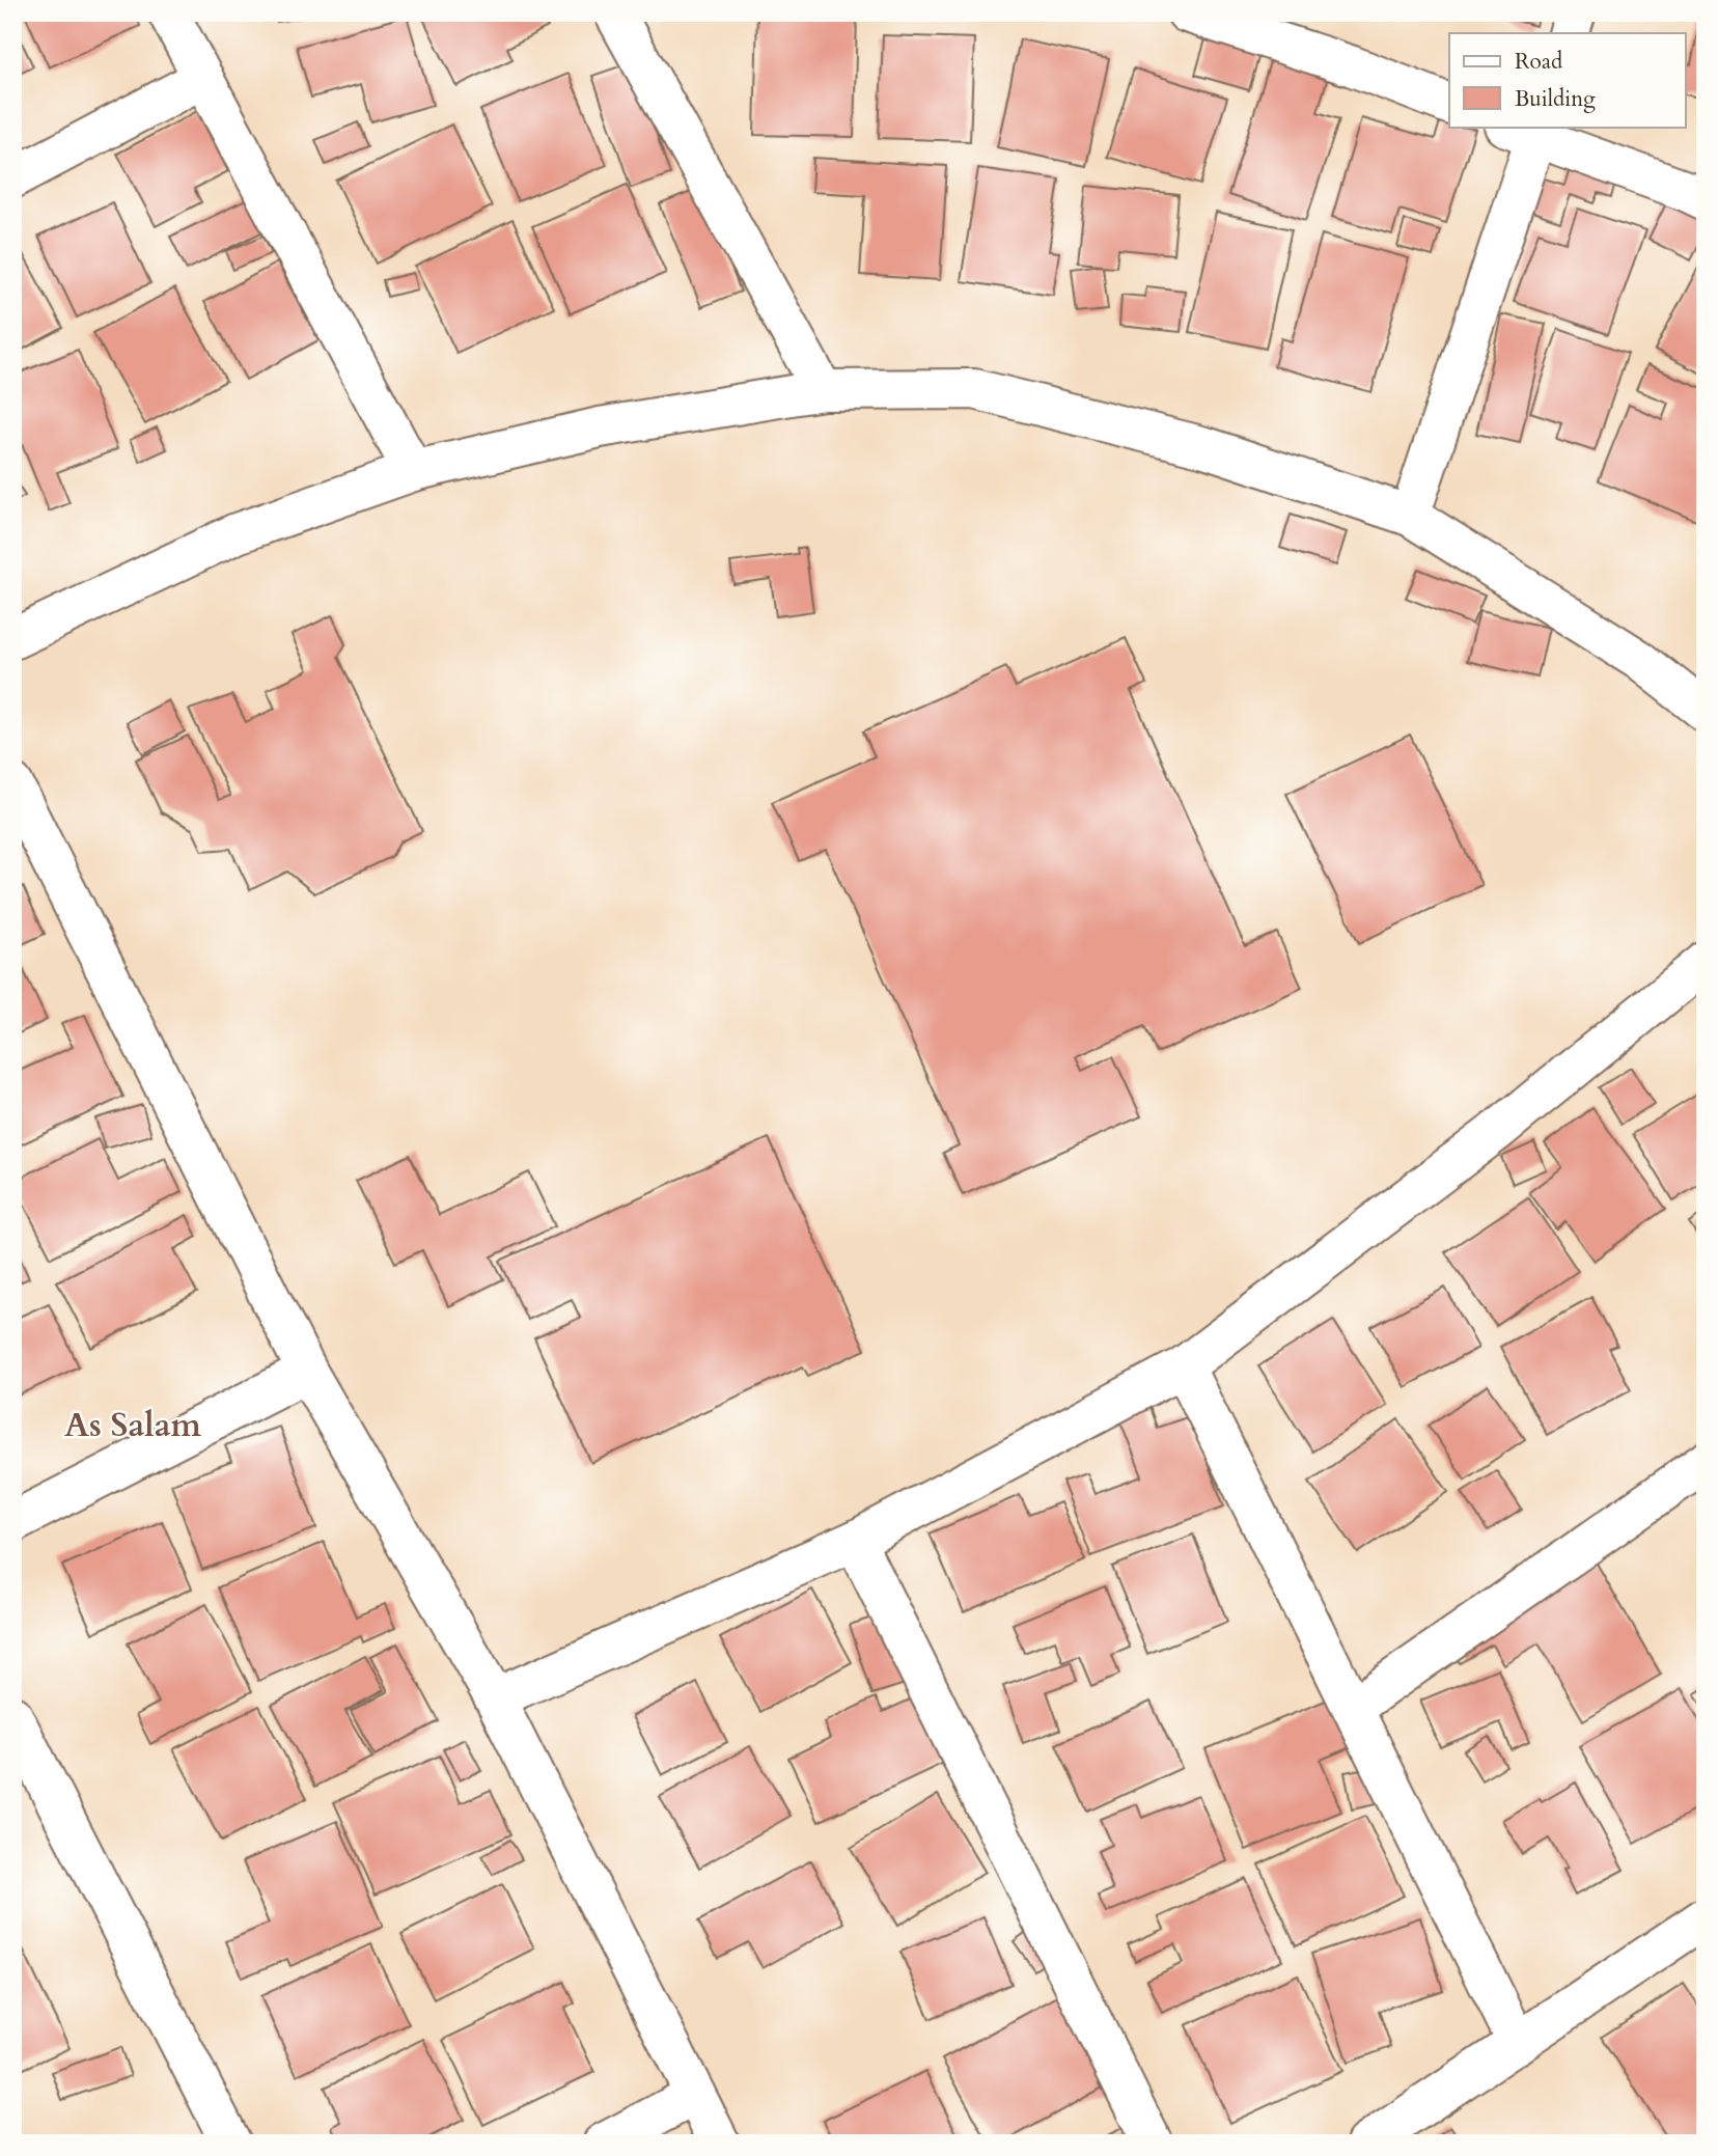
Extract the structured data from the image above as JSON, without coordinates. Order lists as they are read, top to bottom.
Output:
{
  "districts": ["As Salam"],
  "legend": ["Road", "Building"]
}
